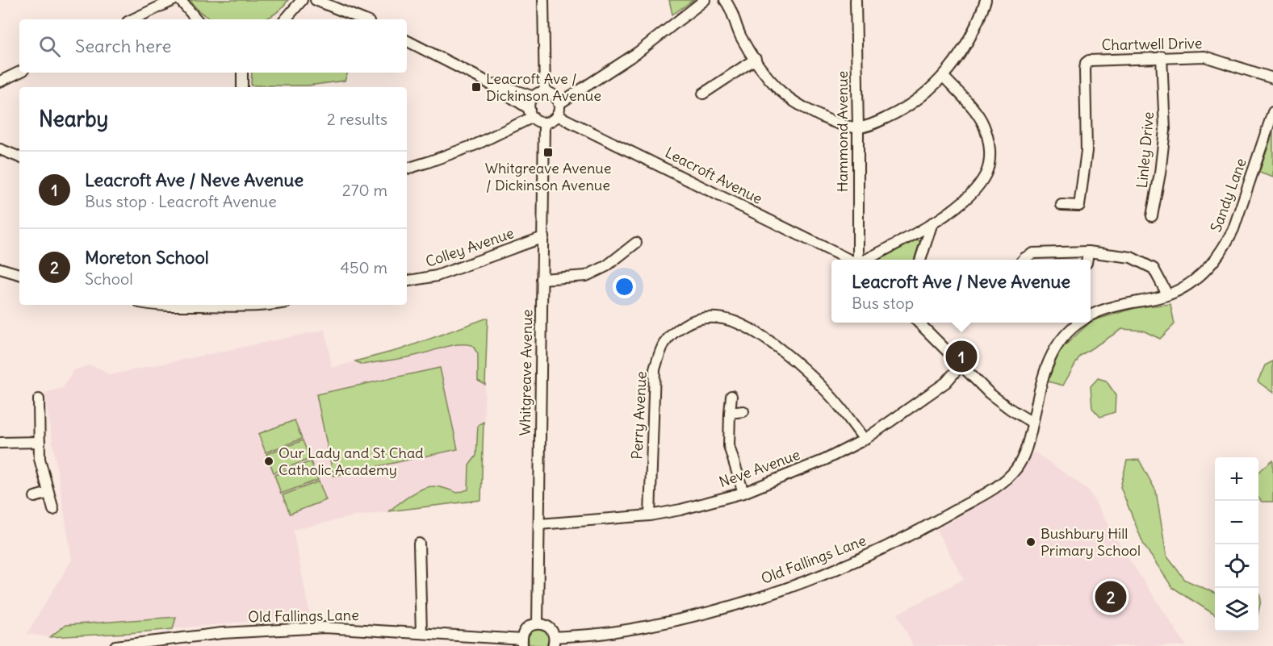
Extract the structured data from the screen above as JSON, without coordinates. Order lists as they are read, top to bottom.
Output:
{
  "streets": {
    "street": [
      "Chartwell Drive",
      "Hammond Avenue",
      "Linley Drive",
      "Leacroft Avenue",
      "Sandy Lane",
      "Colley Avenue",
      "Whitgreave Avenue",
      "Perry Avenue",
      "Neve Avenue",
      "Old Fallings Lane"
    ]
  },
  "crossings": [
    ["Chartwell Drive", "Linley Drive"],
    ["Leacroft Avenue", "Whitgreave Avenue"],
    ["Colley Avenue", "Whitgreave Avenue"],
    ["Whitgreave Avenue", "Neve Avenue"],
    ["Perry Avenue", "Neve Avenue"]
  ],
  "places": {
    "transit": ["Leacroft Ave / Dickinson Avenue", "Whitgreave Avenue / Dickinson Avenue"],
    "other": ["Our Lady and St Chad Catholic Academy", "Bushbury Hill Primary School"]
  },
  "page": {
    "search": "Search here",
    "heading": ["Nearby", "2 results"],
    "list": [
      {
        "mark": "1",
        "name": "Leacroft Ave / Neve Avenue",
        "note": "Bus stop · Leacroft Avenue",
        "value": "270 m"
      },
      {
        "mark": "2",
        "name": "Moreton School",
        "note": "School",
        "value": "450 m"
      }
    ],
    "popup": ["Leacroft Ave / Neve Avenue", "Bus stop"],
    "pins": ["1", "2"],
    "map_buttons": ["+", "−"]
  }
}
